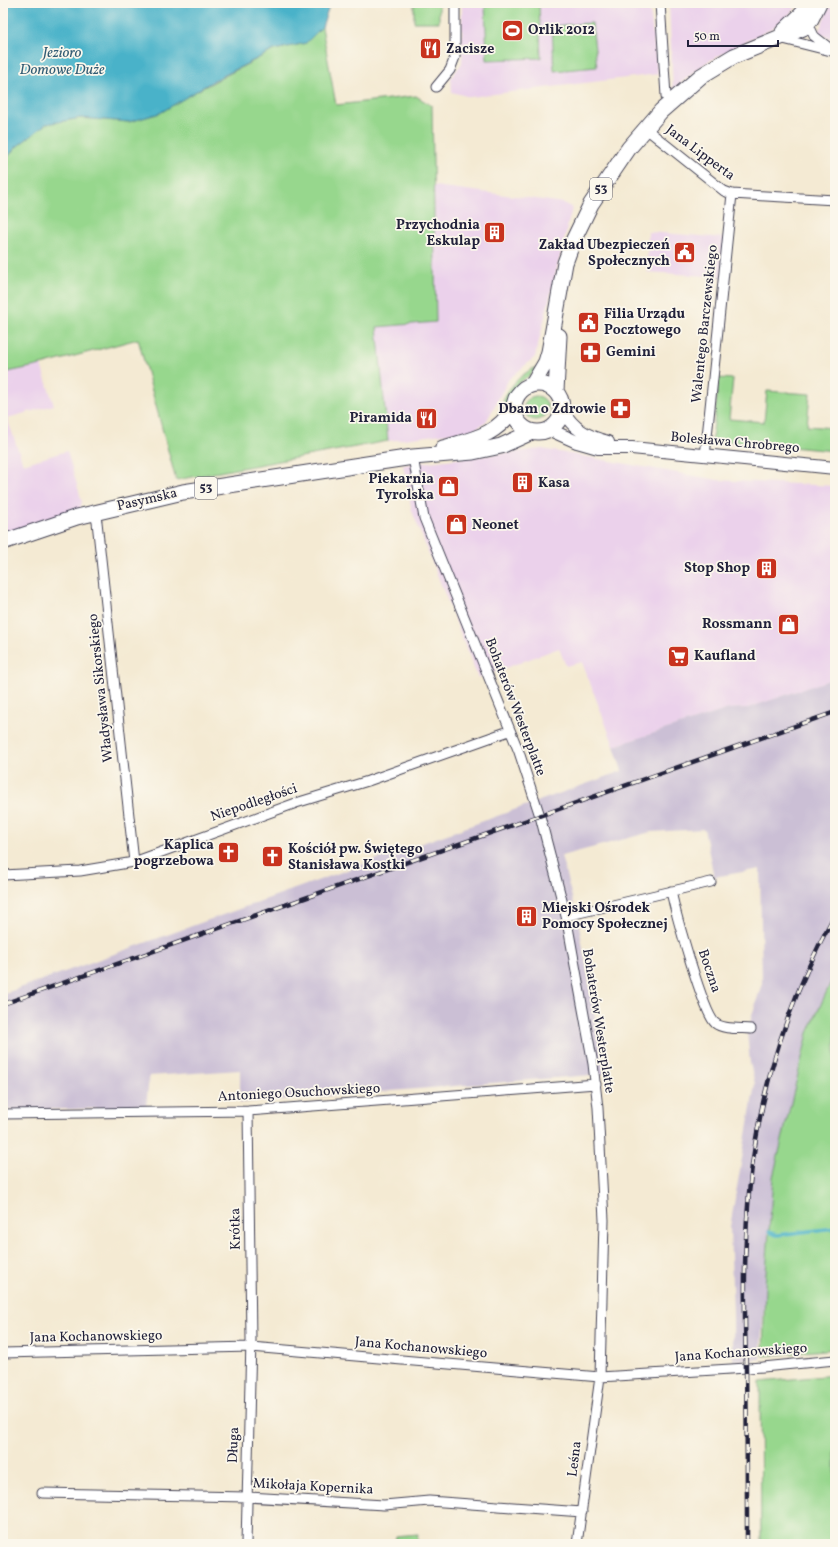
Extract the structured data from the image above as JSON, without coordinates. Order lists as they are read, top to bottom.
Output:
{
  "streets": {
    "main road": ["53", "Pasymska"],
    "street": [
      "Jana Lipperta",
      "Walentego Barczewskiego",
      "Bolesława Chrobrego",
      "Władysława Sikorskiego",
      "Bohaterów Westerplatte",
      "Niepodległości",
      "Boczna",
      "Antoniego Osuchowskiego",
      "Krótka",
      "Jana Kochanowskiego",
      "Długa",
      "Leśna",
      "Mikołaja Kopernika"
    ]
  },
  "crossings": [
    ["Jana Lipperta", "53"],
    ["Jana Lipperta", "Walentego Barczewskiego"],
    ["53", "Bolesława Chrobrego"],
    ["53", "Pasymska"],
    ["Walentego Barczewskiego", "Bolesława Chrobrego"],
    ["Bolesława Chrobrego", "Pasymska"],
    ["Pasymska", "Władysława Sikorskiego"],
    ["Pasymska", "Bohaterów Westerplatte"],
    ["Władysława Sikorskiego", "Niepodległości"],
    ["Bohaterów Westerplatte", "Niepodległości"],
    ["Bohaterów Westerplatte", "Antoniego Osuchowskiego"],
    ["Bohaterów Westerplatte", "Jana Kochanowskiego"],
    ["Bohaterów Westerplatte", "Leśna"],
    ["Antoniego Osuchowskiego", "Krótka"],
    ["Krótka", "Jana Kochanowskiego"],
    ["Krótka", "Długa"],
    ["Jana Kochanowskiego", "Długa"],
    ["Jana Kochanowskiego", "Leśna"],
    ["Długa", "Mikołaja Kopernika"],
    ["Leśna", "Mikołaja Kopernika"]
  ],
  "water": ["Jezioro Domowe Duże"],
  "places": {
    "sports": ["Orlik 2012"],
    "restaurant": ["Zacisze", "Piramida"],
    "building": [
      "Przychodnia Eskulap",
      "Kasa",
      "Stop Shop",
      "Miejski Ośrodek Pomocy Społecznej"
    ],
    "public building": ["Zakład Ubezpieczeń Społecznych", "Filia Urządu Pocztowego"],
    "pharmacy": ["Gemini", "Dbam o Zdrowie"],
    "shop": ["Piekarnia Tyrolska", "Neonet", "Rossmann"],
    "supermarket": ["Kaufland"],
    "church": ["Kaplica pogrzebowa", "Kościół pw. Świętego Stanisława Kostki"]
  },
  "scale_bar": "50 m"
}
